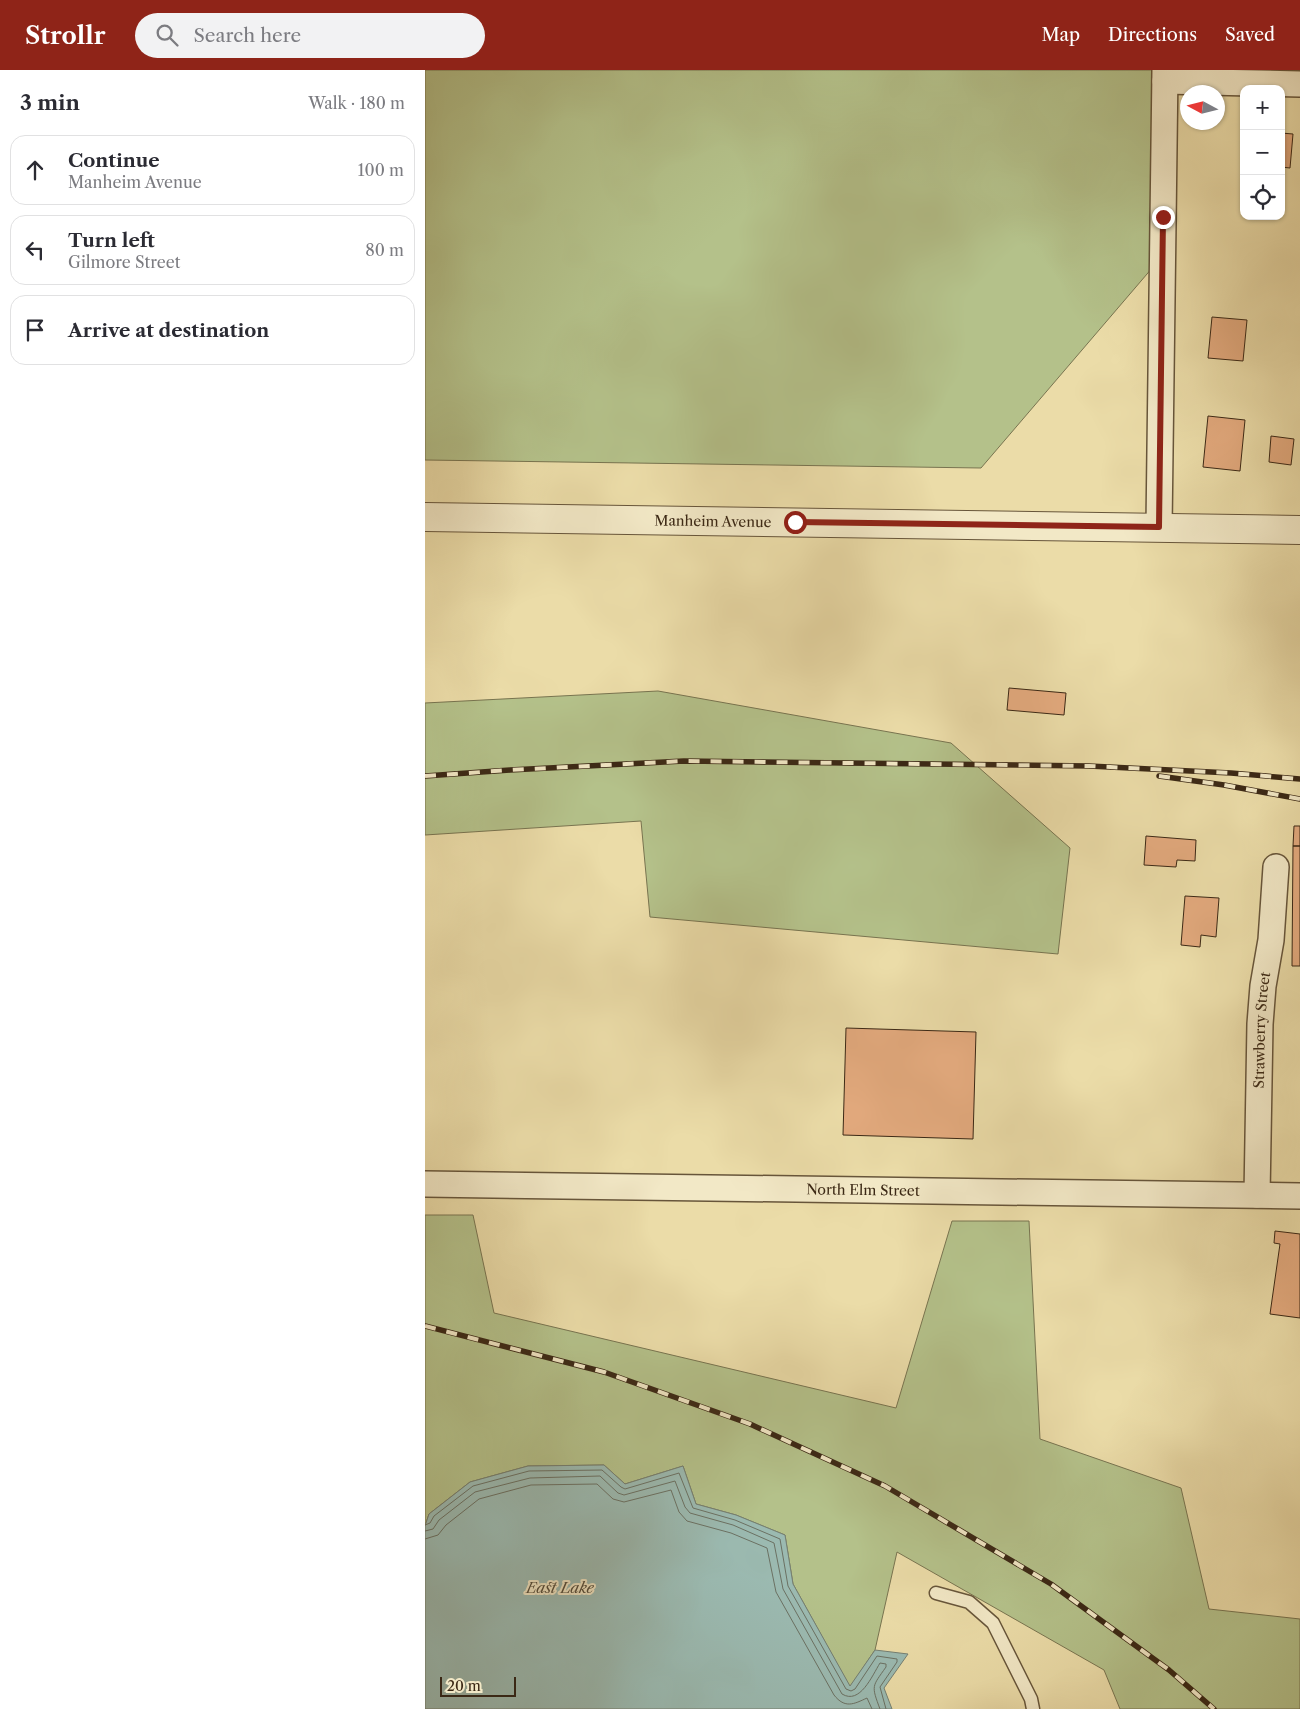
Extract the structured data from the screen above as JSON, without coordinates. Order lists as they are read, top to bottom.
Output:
{
  "streets": {
    "street": ["Manheim Avenue", "Strawberry Street", "North Elm Street"]
  },
  "crossings": [
    ["Strawberry Street", "North Elm Street"]
  ],
  "water": ["East Lake"],
  "scale_bar": "20 m",
  "north": "left",
  "page": {
    "header": "Strollr",
    "search": "Search here",
    "nav": ["Map", "Directions", "Saved"],
    "heading": ["3 min", "Walk · 180 m"],
    "map_buttons": ["+", "−"],
    "list": [
      ["Continue", "Manheim Avenue", "100 m"],
      ["Turn left", "Gilmore Street", "80 m"],
      "Arrive at destination"
    ],
    "scale": "20 m"
  }
}
